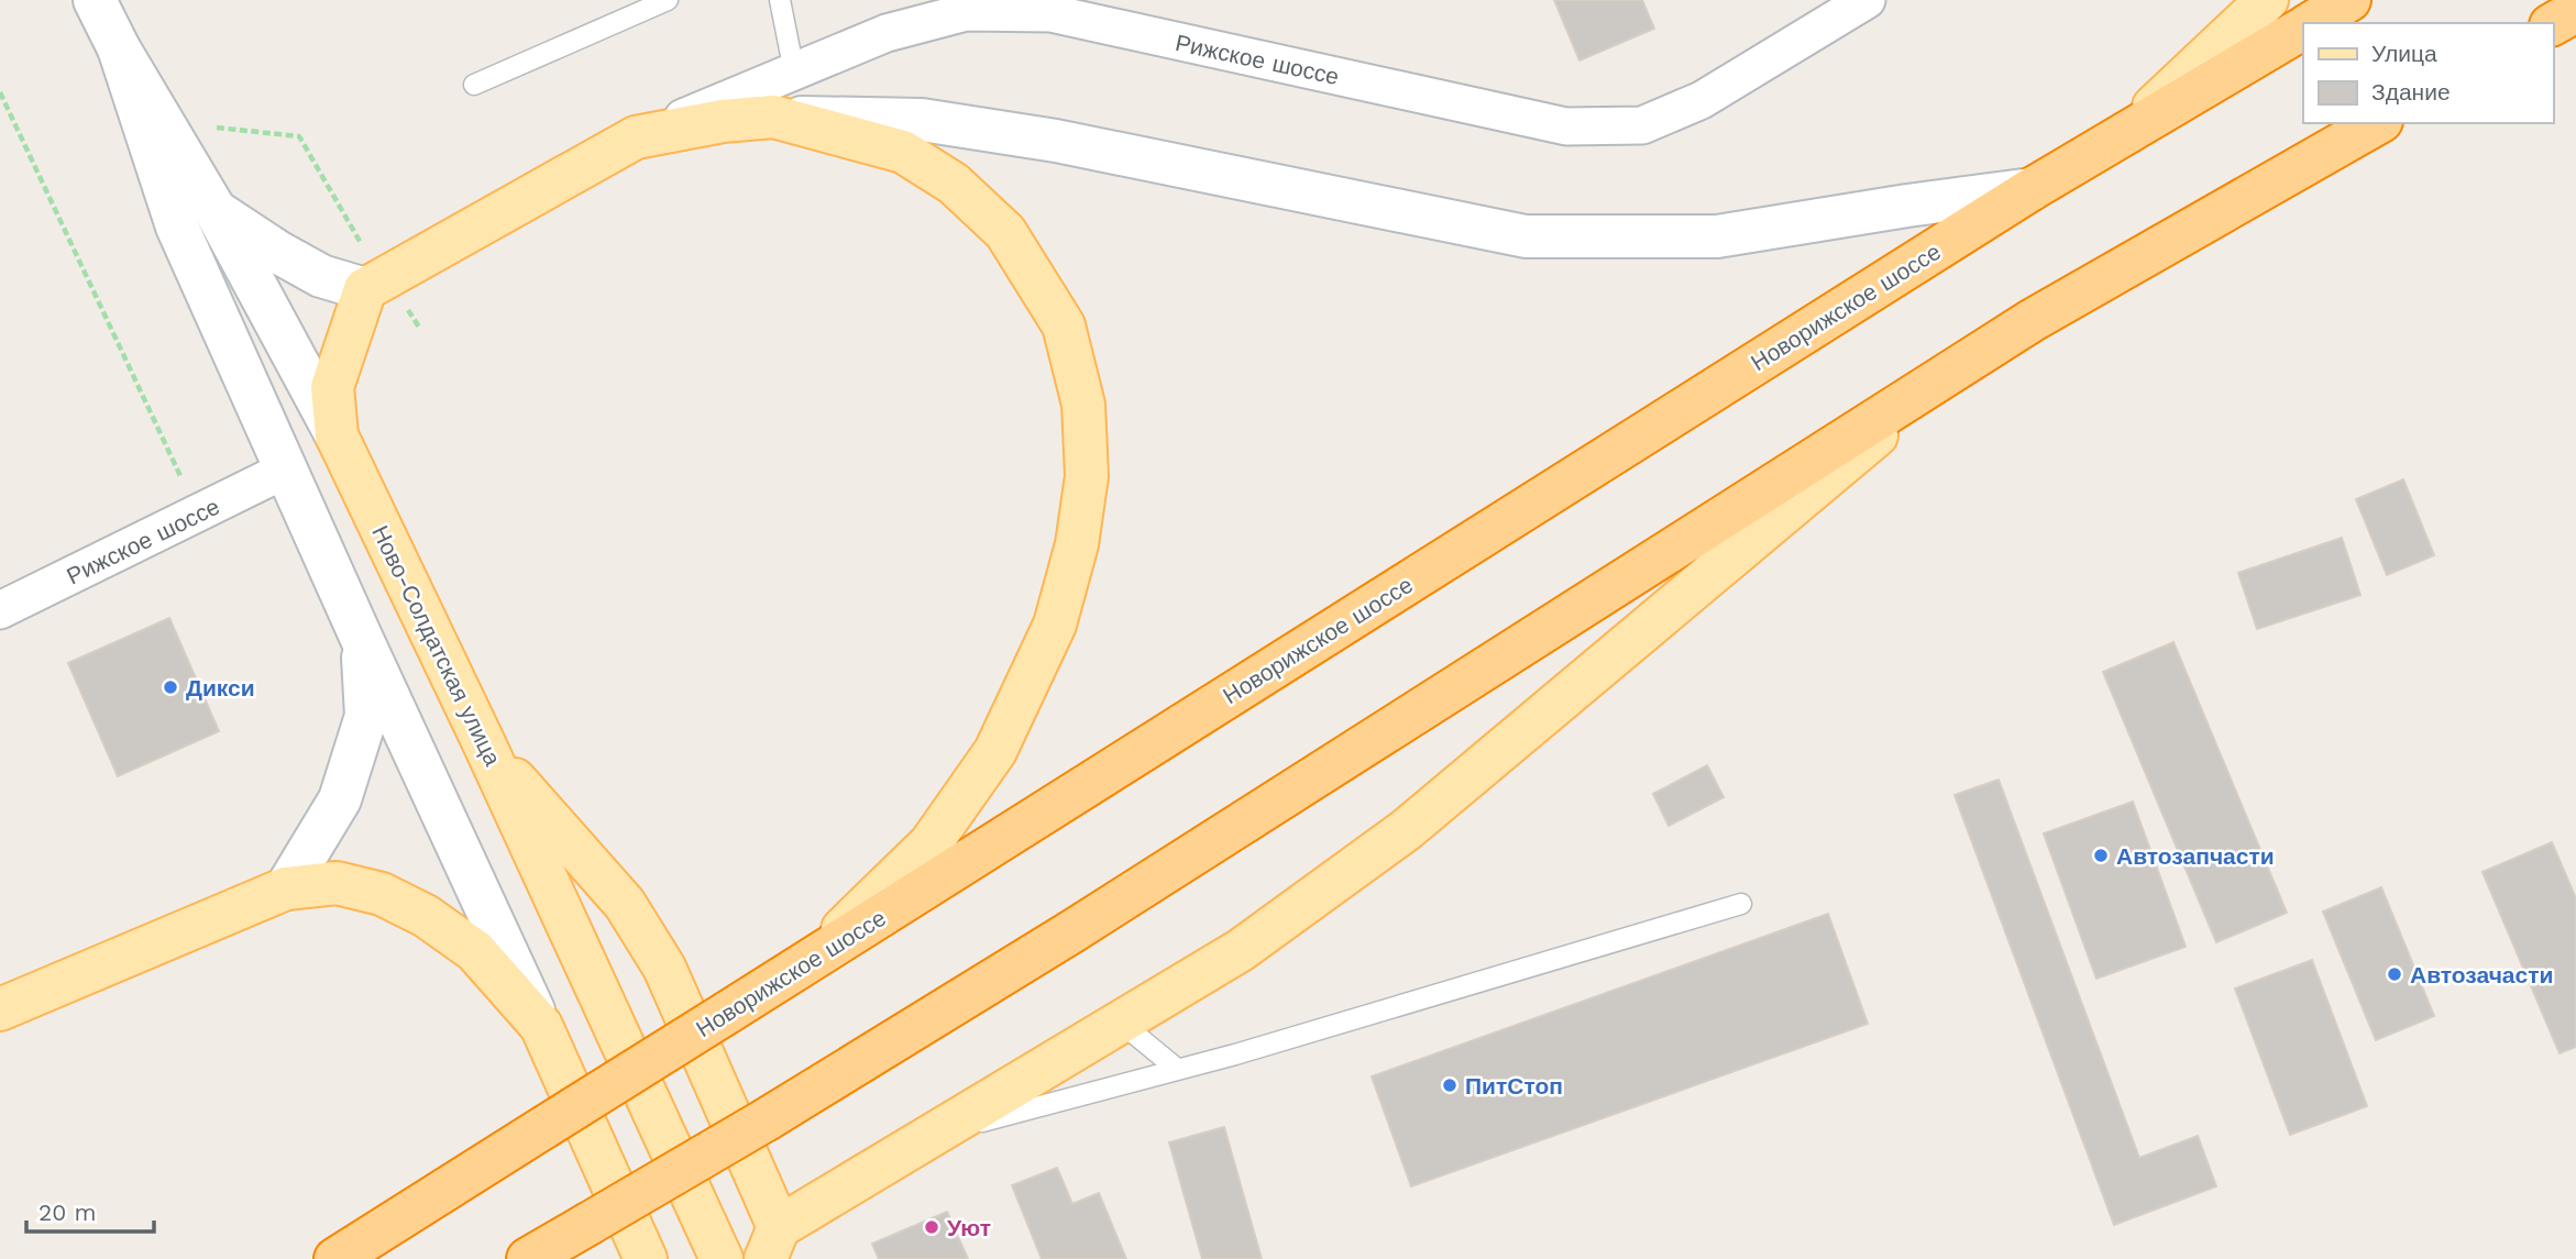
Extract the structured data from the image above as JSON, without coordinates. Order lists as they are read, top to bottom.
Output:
{
  "streets": {
    "highway": ["Новорижское шоссе"],
    "main road": ["Ново-Солдатская улица"],
    "street": ["Рижское шоссе"]
  },
  "crossings": [
    ["Рижское шоссе", "Ново-Солдатская улица"]
  ],
  "places": [
    "Дикси",
    "Автозапчасти",
    "Автозачасти",
    "ПитСтоп",
    "Уют"
  ],
  "legend": ["Улица", "Здание"],
  "scale_bar": "20 m"
}
